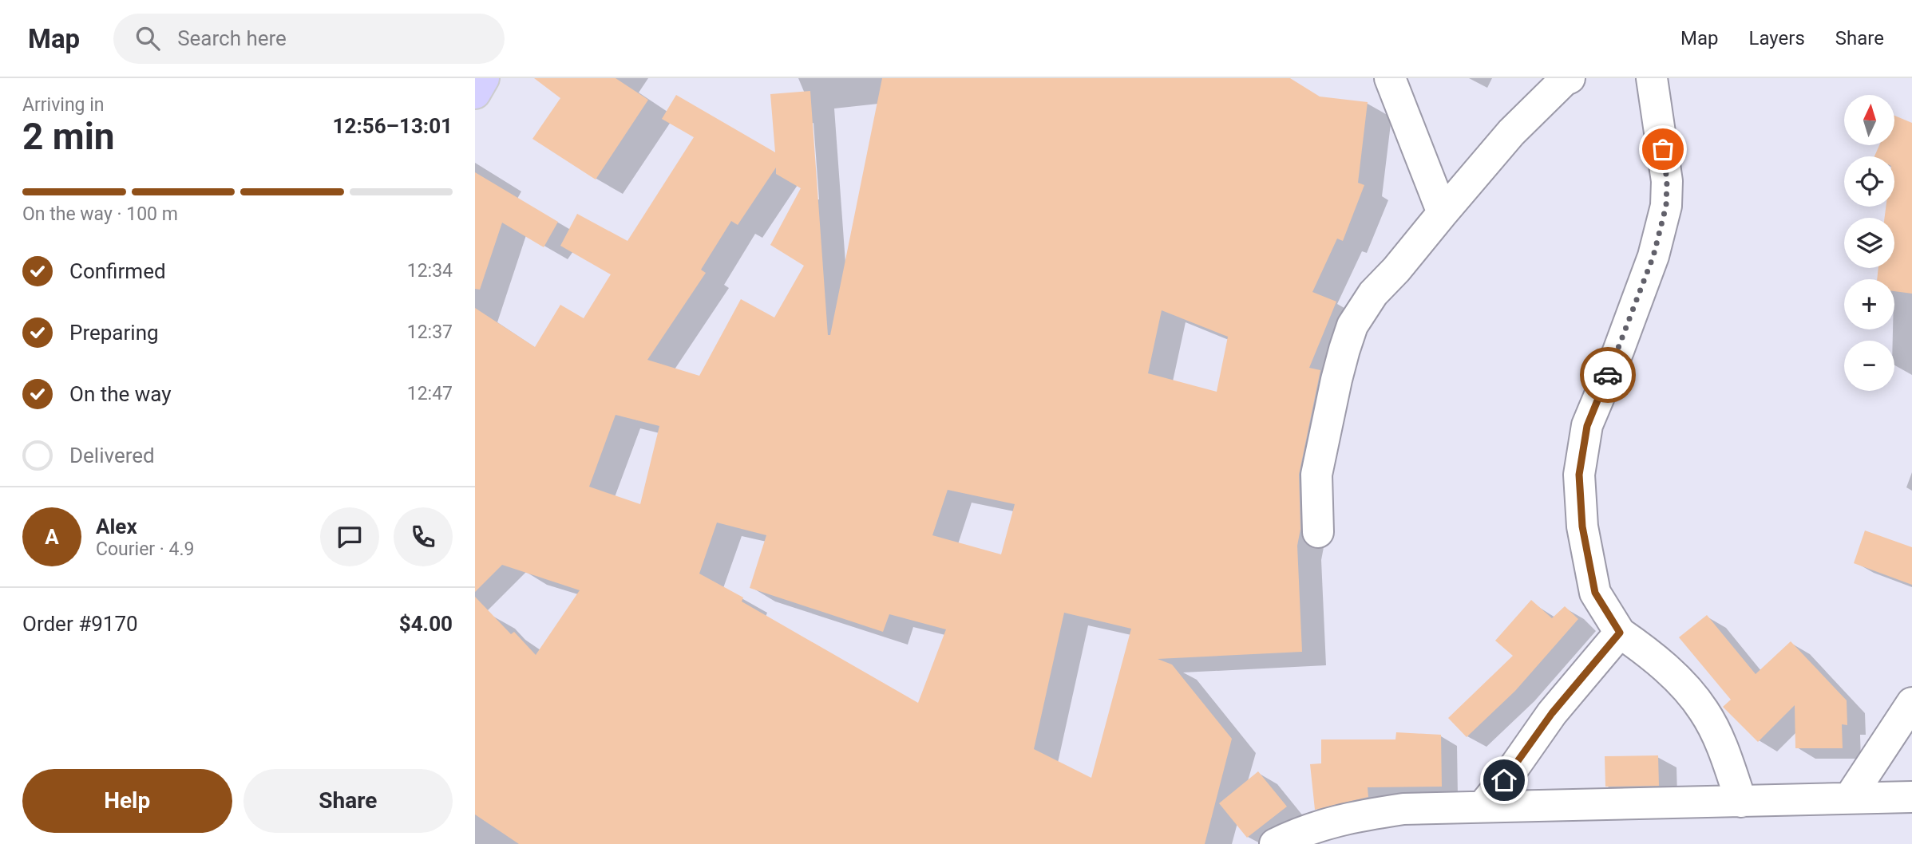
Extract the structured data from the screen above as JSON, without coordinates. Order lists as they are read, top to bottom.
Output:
{
  "north": "top",
  "page": {
    "header": "Map",
    "search": "Search here",
    "nav": ["Map", "Layers", "Share"],
    "heading": ["2 min", "Arriving in", "12:56–13:01"],
    "panel": [
      "Alex",
      "Courier · 4.9",
      "Order #9170",
      "$4.00"
    ],
    "map_buttons": ["+", "−"],
    "bar": "On the way · 100 m",
    "list": [
      ["Confirmed", "12:34"],
      ["Preparing", "12:37"],
      ["On the way", "12:47"],
      "Delivered"
    ],
    "round": "A",
    "buttons": ["Help", "Share"]
  }
}
